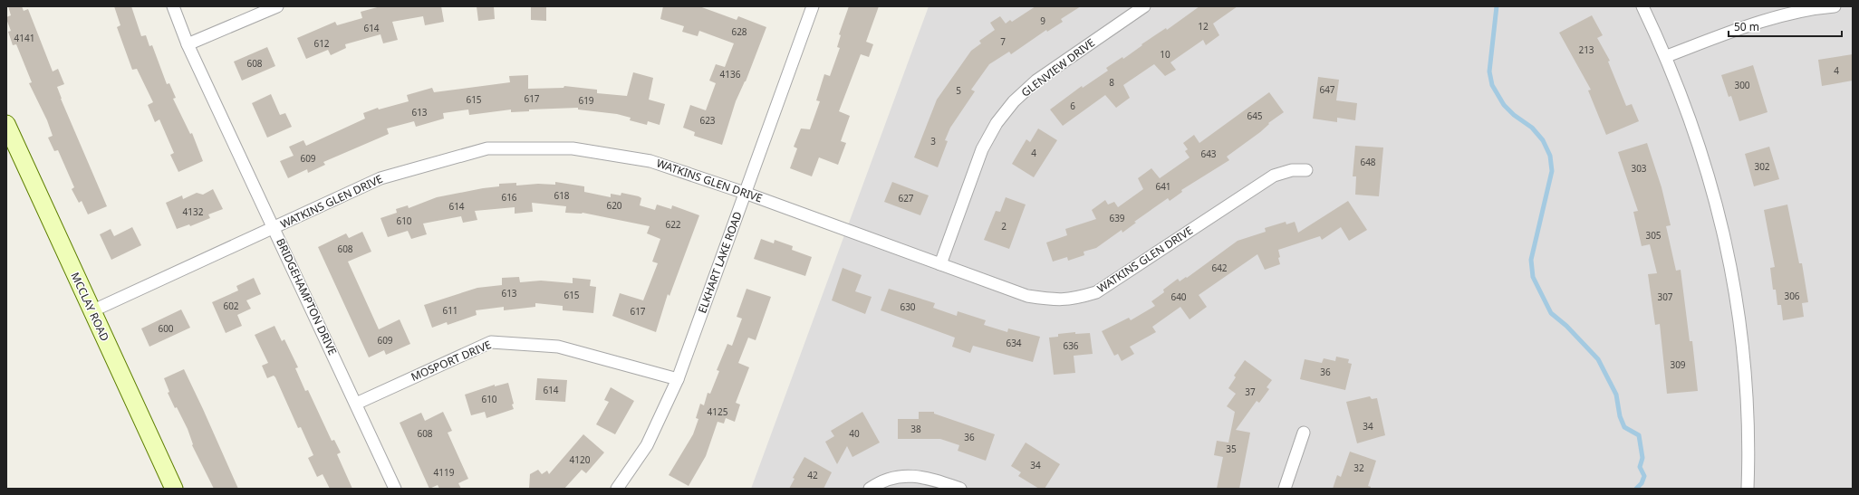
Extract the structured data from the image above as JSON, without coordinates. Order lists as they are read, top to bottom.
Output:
{
  "streets": {
    "main road": ["MCCLAY ROAD"],
    "street": [
      "GLENVIEW DRIVE",
      "WATKINS GLEN DRIVE",
      "ELKHART LAKE ROAD",
      "BRIDGEHAMPTON DRIVE",
      "MOSPORT DRIVE"
    ]
  },
  "crossings": [
    ["GLENVIEW DRIVE", "WATKINS GLEN DRIVE"],
    ["WATKINS GLEN DRIVE", "ELKHART LAKE ROAD"],
    ["WATKINS GLEN DRIVE", "BRIDGEHAMPTON DRIVE"],
    ["WATKINS GLEN DRIVE", "MCCLAY ROAD"],
    ["ELKHART LAKE ROAD", "MOSPORT DRIVE"],
    ["BRIDGEHAMPTON DRIVE", "MOSPORT DRIVE"]
  ],
  "house_numbers": [
    "9",
    "12",
    "614",
    "628",
    "4141",
    "7",
    "612",
    "213",
    "10",
    "608",
    "4",
    "4136",
    "8",
    "300",
    "647",
    "5",
    "617",
    "615",
    "619",
    "6",
    "613",
    "645",
    "623",
    "3",
    "4",
    "643",
    "609",
    "648",
    "302",
    "303",
    "641",
    "618",
    "616",
    "627",
    "620",
    "614",
    "4132",
    "639",
    "610",
    "622",
    "2",
    "305",
    "608",
    "642",
    "613",
    "615",
    "306",
    "640",
    "307",
    "602",
    "630",
    "611",
    "617",
    "600",
    "609",
    "634",
    "636",
    "309",
    "36",
    "614",
    "37",
    "610",
    "4125",
    "34",
    "38",
    "608",
    "40",
    "36",
    "35",
    "4120",
    "34",
    "32",
    "4119",
    "42"
  ],
  "scale_bar": "50 m"
}
